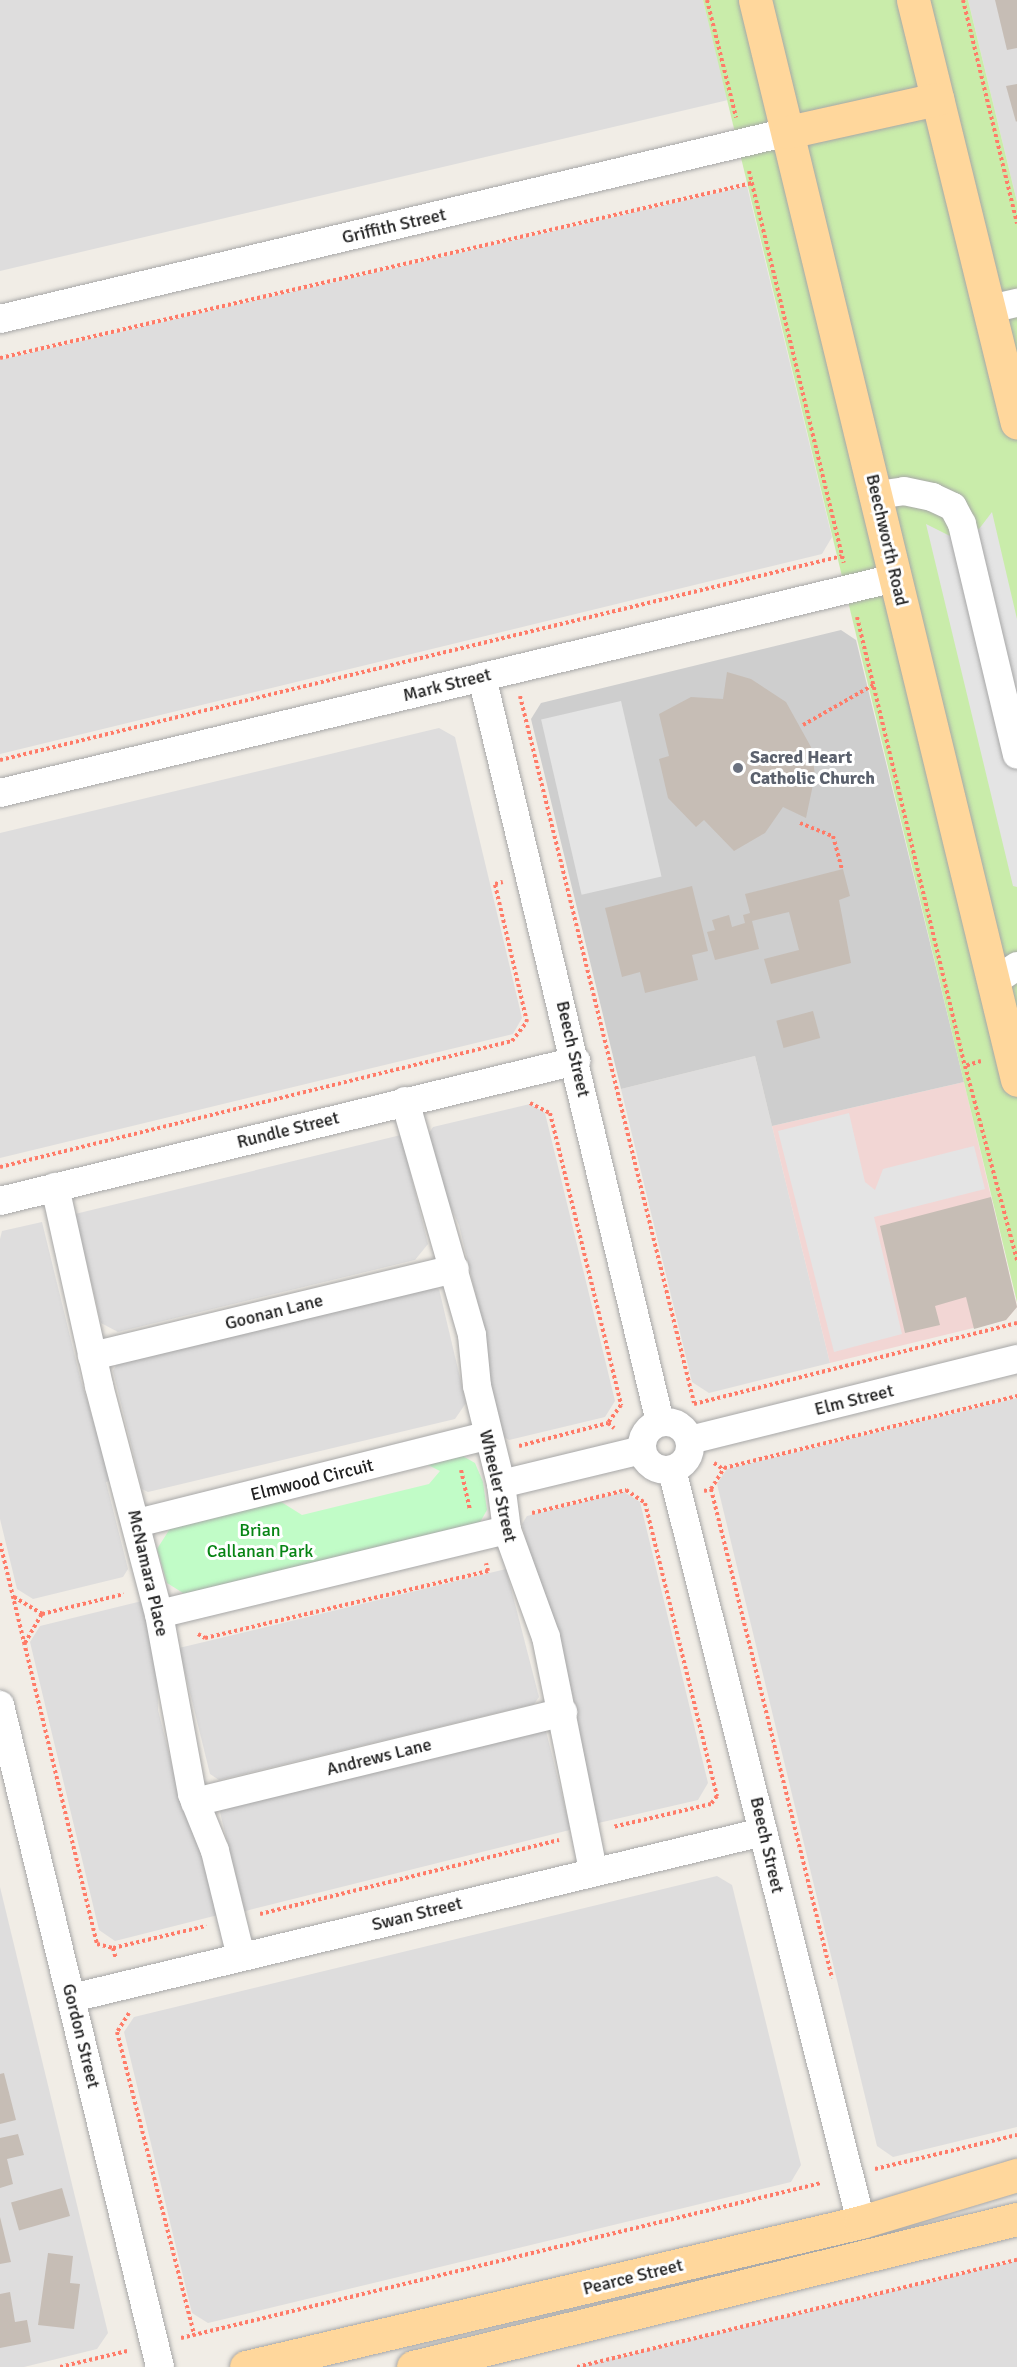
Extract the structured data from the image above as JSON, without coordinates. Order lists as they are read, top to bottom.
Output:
{
  "streets": {
    "main road": ["Beechworth Road", "Pearce Street"],
    "street": [
      "Griffith Street",
      "Mark Street",
      "Beech Street",
      "Rundle Street",
      "Goonan Lane",
      "Elm Street",
      "Elmwood Circuit",
      "Wheeler Street",
      "McNamara Place",
      "Andrews Lane",
      "Swan Street",
      "Gordon Street"
    ]
  },
  "crossings": [
    ["Griffith Street", "Beechworth Road"],
    ["Beechworth Road", "Mark Street"],
    ["Mark Street", "Beech Street"],
    ["Beech Street", "Rundle Street"],
    ["Beech Street", "Elm Street"],
    ["Beech Street", "Swan Street"],
    ["Beech Street", "Pearce Street"],
    ["Rundle Street", "Wheeler Street"],
    ["Rundle Street", "McNamara Place"],
    ["Goonan Lane", "Wheeler Street"],
    ["Goonan Lane", "McNamara Place"],
    ["Elmwood Circuit", "Wheeler Street"],
    ["Elmwood Circuit", "McNamara Place"],
    ["Wheeler Street", "Andrews Lane"],
    ["Wheeler Street", "Swan Street"],
    ["McNamara Place", "Andrews Lane"],
    ["McNamara Place", "Swan Street"],
    ["Swan Street", "Gordon Street"]
  ],
  "parks": ["Brian Callanan Park"],
  "places": ["Sacred Heart Catholic Church"]
}
